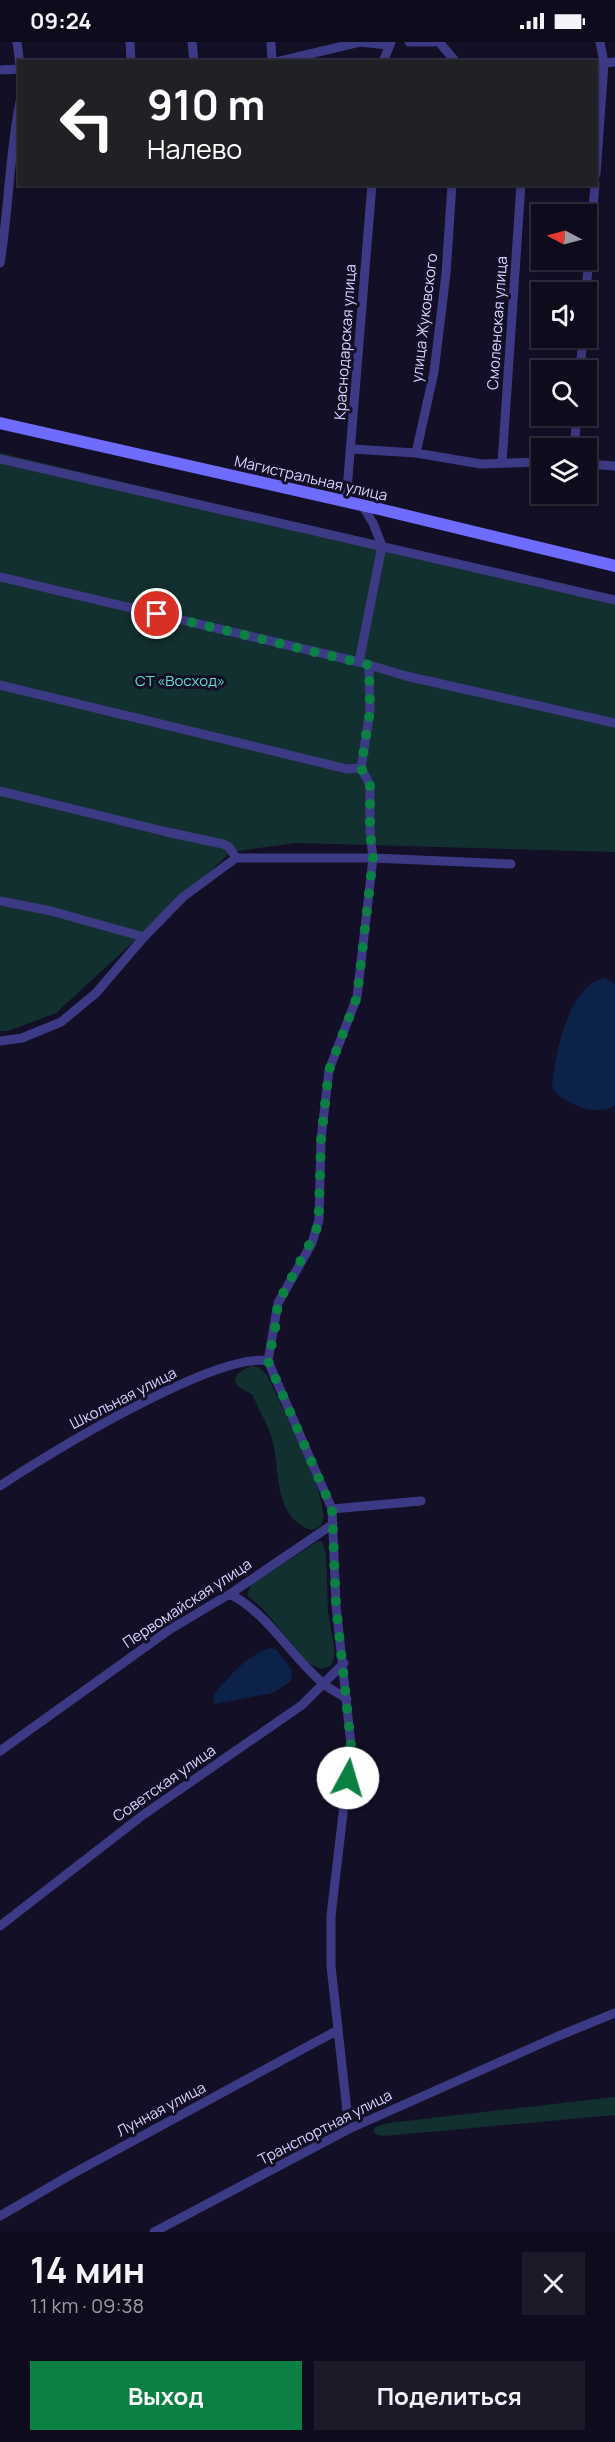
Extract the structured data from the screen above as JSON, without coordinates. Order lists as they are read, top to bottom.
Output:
{
  "streets": {
    "main road": ["Магистральная улица"],
    "street": [
      "улица Жуковского",
      "Смоленская улица",
      "Краснодарская улица",
      "Школьная улица",
      "Первомайская улица",
      "Советская улица",
      "Лунная улица",
      "Транспортная улица"
    ]
  },
  "crossings": [
    ["Краснодарская улица", "Магистральная улица"]
  ],
  "parks": ["СТ «Восход»"],
  "north": "left",
  "page": {
    "status": "09:24",
    "turn": ["910 m", "Налево"],
    "heading": ["14 мин", "1.1 km · 09:38"],
    "buttons": ["Выход", "Поделиться"]
  }
}
